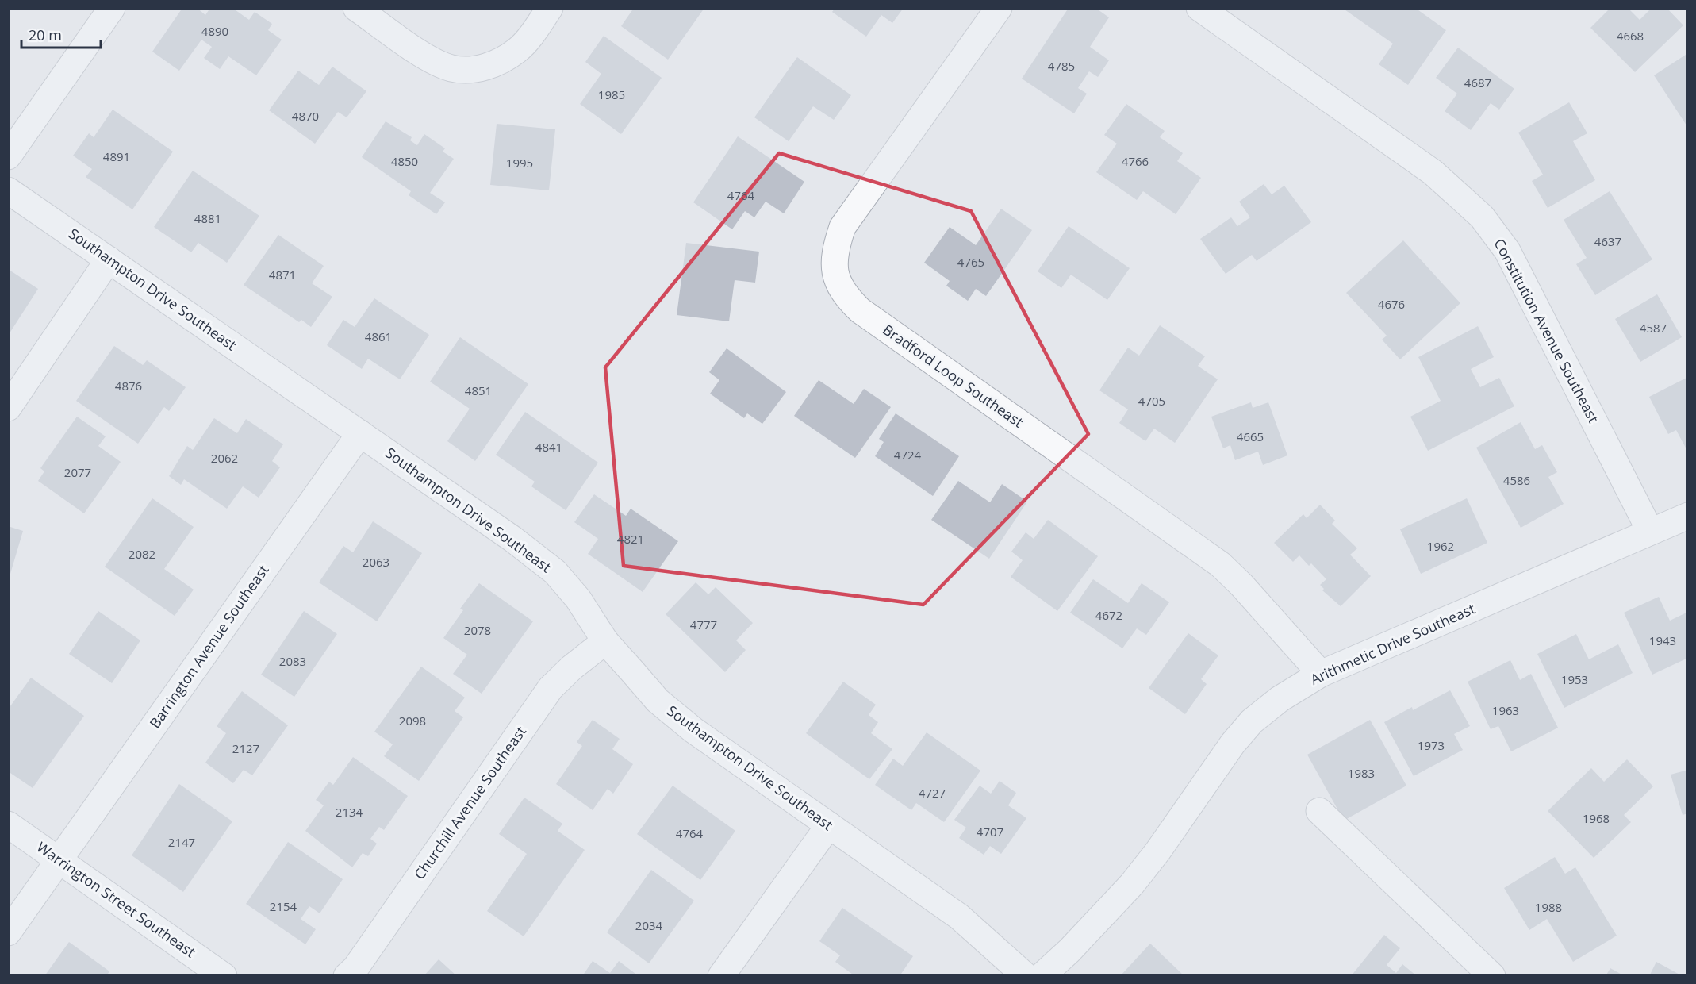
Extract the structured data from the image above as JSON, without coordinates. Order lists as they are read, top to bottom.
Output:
{
  "streets": {
    "street": [
      "Southampton Drive Southeast",
      "Constitution Avenue Southeast",
      "Bradford Loop Southeast",
      "Arithmetic Drive Southeast",
      "Barrington Avenue Southeast",
      "Churchill Avenue Southeast",
      "Warrington Street Southeast"
    ]
  },
  "crossings": [
    ["Southampton Drive Southeast", "Barrington Avenue Southeast"],
    ["Southampton Drive Southeast", "Churchill Avenue Southeast"],
    ["Constitution Avenue Southeast", "Arithmetic Drive Southeast"],
    ["Bradford Loop Southeast", "Arithmetic Drive Southeast"],
    ["Barrington Avenue Southeast", "Warrington Street Southeast"]
  ],
  "house_numbers": [
    "4890",
    "4668",
    "4785",
    "4687",
    "1985",
    "4870",
    "4891",
    "4850",
    "4766",
    "1995",
    "4764",
    "4881",
    "4637",
    "4765",
    "4871",
    "4676",
    "4587",
    "4861",
    "4876",
    "4851",
    "4705",
    "4665",
    "4841",
    "4724",
    "2062",
    "2077",
    "4586",
    "4821",
    "1962",
    "2082",
    "2063",
    "4672",
    "4777",
    "2078",
    "1943",
    "2083",
    "1953",
    "1963",
    "2098",
    "1973",
    "2127",
    "1983",
    "4727",
    "2134",
    "1968",
    "4707",
    "4764",
    "2147",
    "2154",
    "1988",
    "2034"
  ],
  "scale_bar": "20 m"
}
